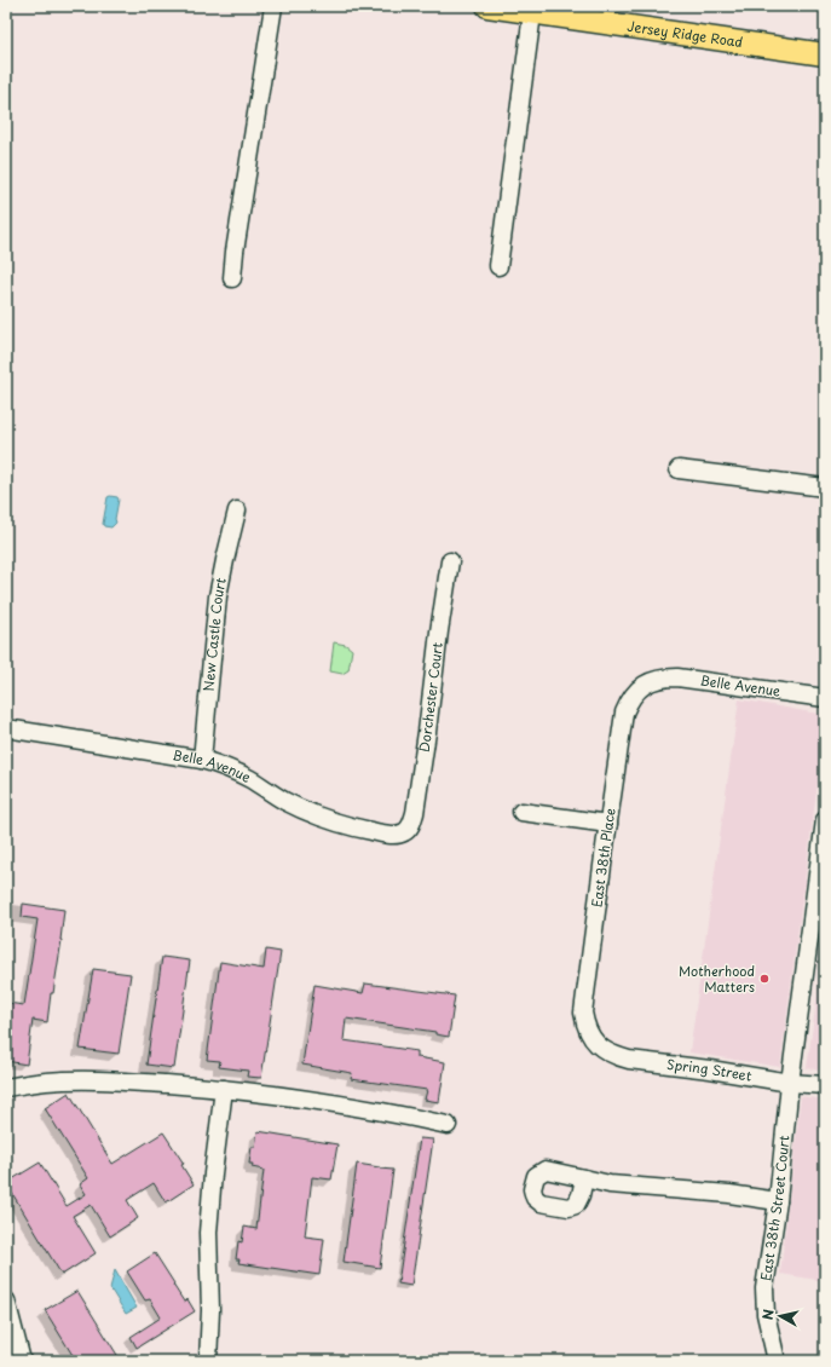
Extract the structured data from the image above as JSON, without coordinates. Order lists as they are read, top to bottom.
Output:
{
  "streets": {
    "main road": ["Jersey Ridge Road"],
    "street": [
      "New Castle Court",
      "Belle Avenue",
      "Dorchester Court",
      "East 38th Place",
      "Spring Street",
      "East 38th Street Court"
    ]
  },
  "crossings": [
    ["New Castle Court", "Belle Avenue"],
    ["Belle Avenue", "Dorchester Court"],
    ["Belle Avenue", "East 38th Place"],
    ["East 38th Place", "Spring Street"],
    ["Spring Street", "East 38th Street Court"]
  ],
  "places": ["Motherhood Matters"],
  "north": "left"
}
